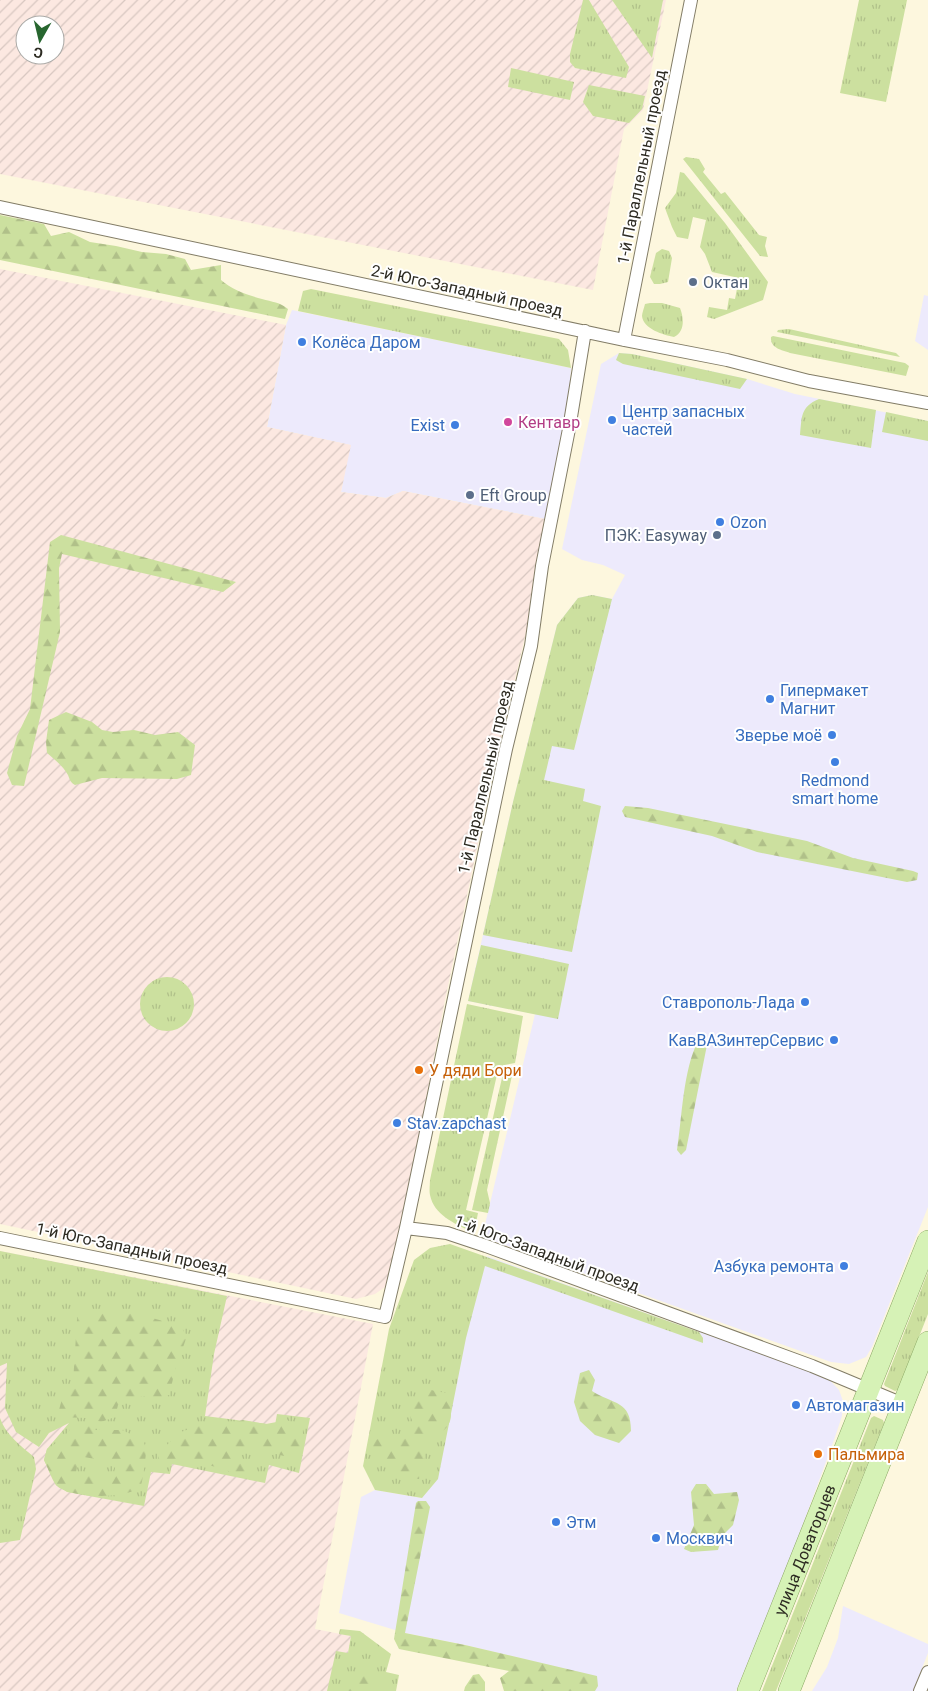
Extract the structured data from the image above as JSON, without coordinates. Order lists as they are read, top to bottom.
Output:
{
  "streets": {
    "main road": ["улица Доваторцев"],
    "street": ["1-й Параллельный проезд", "2-й Юго-Западный проезд", "1-й Юго-Западный проезд"]
  },
  "crossings": [
    ["1-й Параллельный проезд", "2-й Юго-Западный проезд"],
    ["1-й Параллельный проезд", "1-й Юго-Западный проезд"],
    ["1-й Юго-Западный проезд", "улица Доваторцев"]
  ],
  "places": [
    "Октан",
    "Колёса Даром",
    "Центр запасных частей",
    "Кентавр",
    "Exist",
    "Eft Group",
    "Ozon",
    "ПЭК: Easyway",
    "Гипермакет Магнит",
    "Зверье моё",
    "Redmond smart home",
    "Ставрополь-Лада",
    "КавВАЗинтерСервис",
    "У дяди Бори",
    "Stav.zapchast",
    "Азбука ремонта",
    "Автомагазин",
    "Пальмира",
    "Этм",
    "Москвич"
  ],
  "north": "bottom"
}
